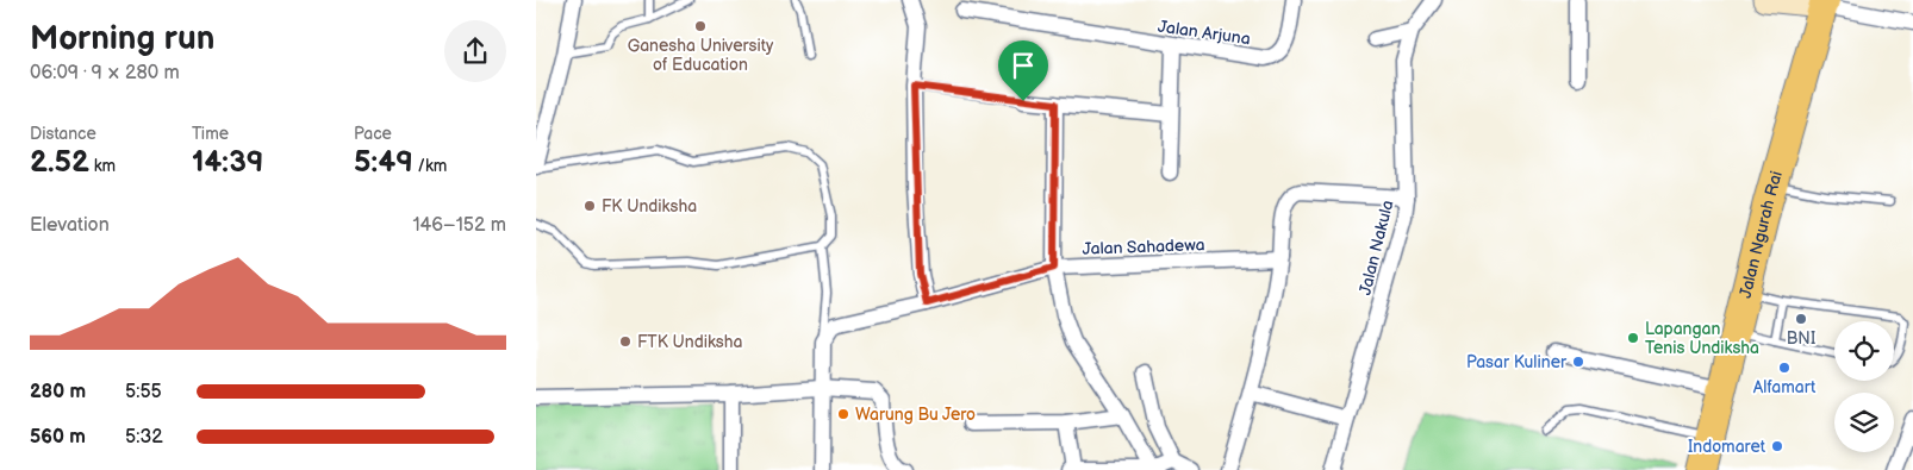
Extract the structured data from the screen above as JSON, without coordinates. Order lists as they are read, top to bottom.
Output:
{
  "streets": {
    "highway": ["Jalan Ngurah Rai"],
    "street": ["Jalan Arjuna", "Jalan Sahadewa", "Jalan Nakula"]
  },
  "places": [
    "Ganesha University of Education",
    "FK Undiksha",
    "BNI",
    "Lapangan Tenis Undiksha",
    "FTK Undiksha",
    "Pasar Kuliner",
    "Alfamart",
    "Warung Bu Jero",
    "Indomaret"
  ],
  "page": {
    "heading": ["Morning run", "06:09 · 9 × 280 m"],
    "stats": [
      ["Distance", "2.52 km"],
      ["Time", "14:39"],
      ["Pace", "5:49 /km"]
    ],
    "chart": ["Elevation", "146–152 m"],
    "list": [
      {
        "name": "280 m",
        "note": "5:55"
      },
      {
        "name": "560 m",
        "note": "5:32"
      }
    ]
  }
}
